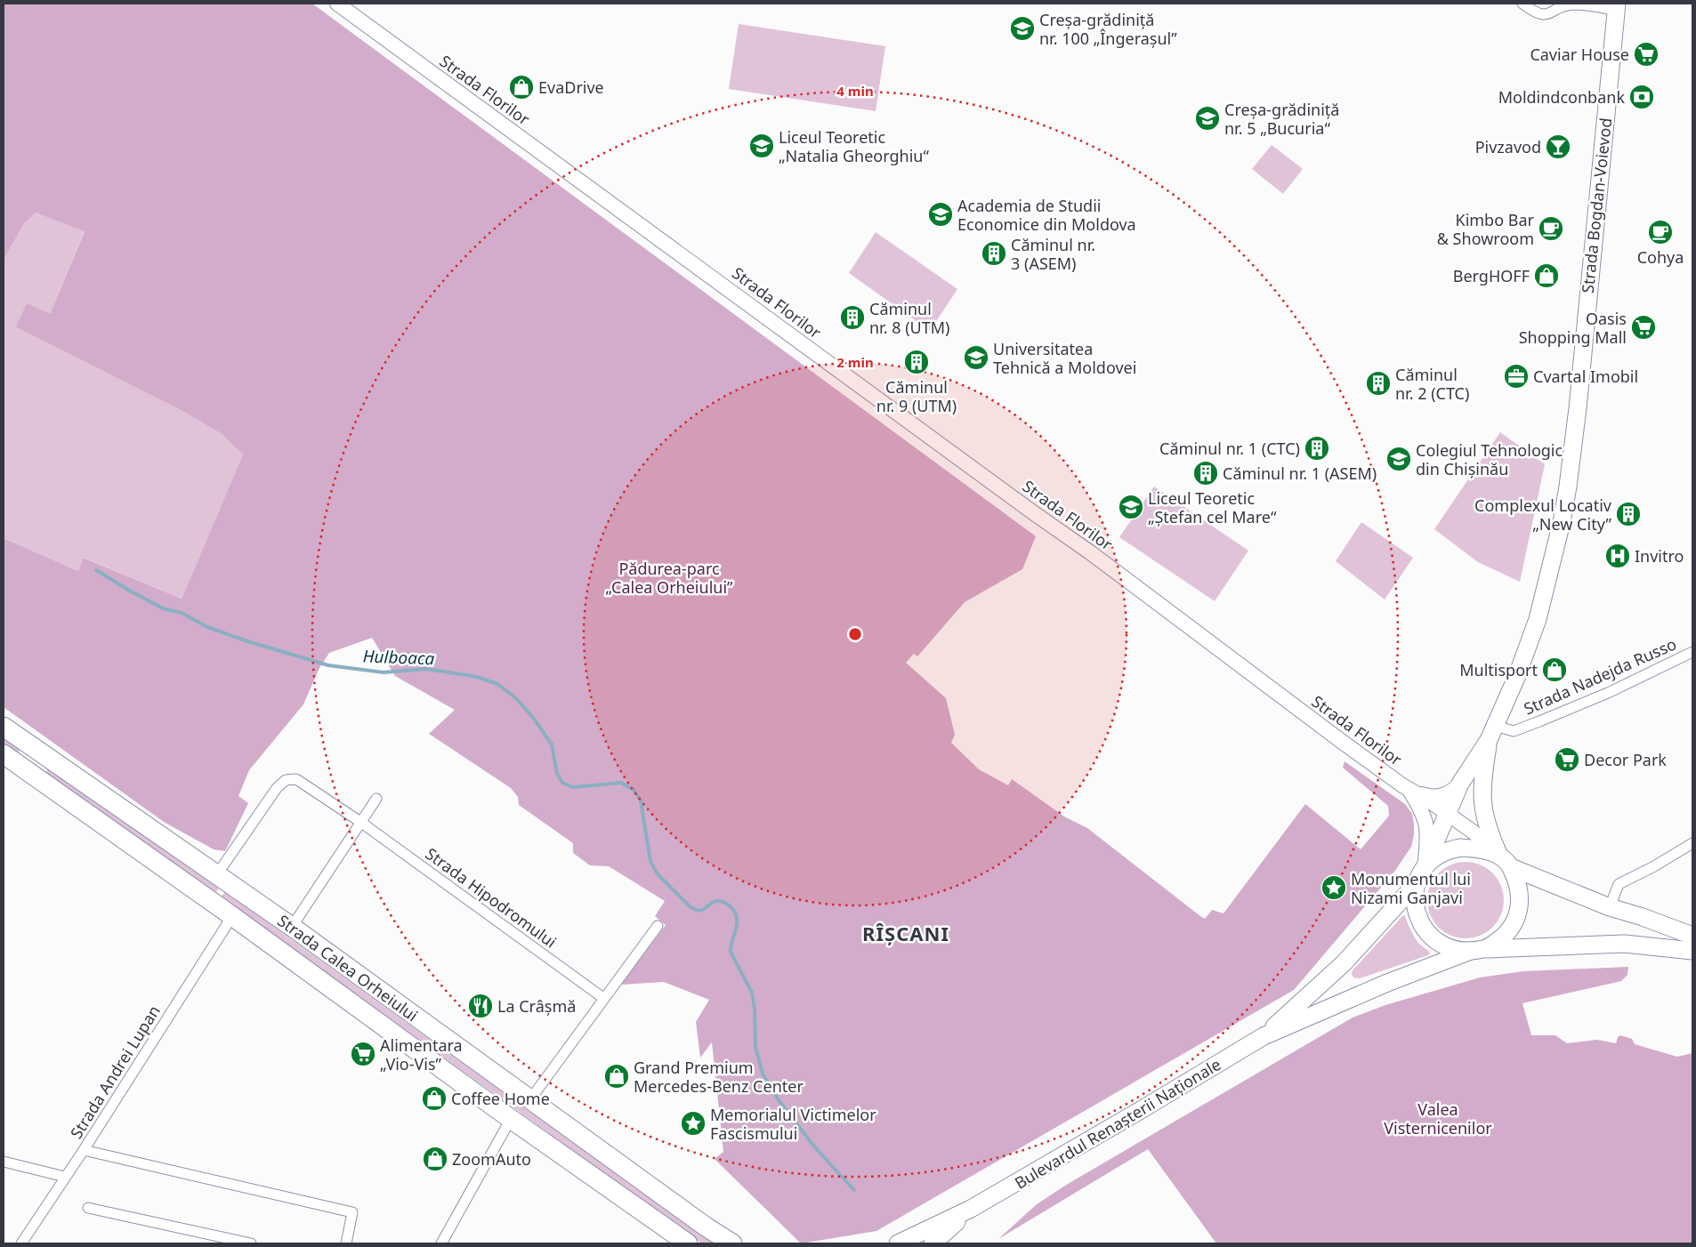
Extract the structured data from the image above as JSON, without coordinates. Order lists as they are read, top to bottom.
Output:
{
  "streets": {
    "highway": ["Strada Calea Orheiului"],
    "main road": ["Strada Florilor", "Strada Bogdan-Voievod", "Bulevardul Renașterii Naționale"],
    "street": ["Strada Nadejda Russo", "Strada Hipodromului", "Strada Andrei Lupan"]
  },
  "crossings": [
    ["Strada Florilor", "Strada Bogdan-Voievod"],
    ["Strada Florilor", "Bulevardul Renașterii Naționale"],
    ["Strada Bogdan-Voievod", "Strada Nadejda Russo"],
    ["Strada Bogdan-Voievod", "Bulevardul Renașterii Naționale"],
    ["Strada Hipodromului", "Strada Calea Orheiului"],
    ["Strada Calea Orheiului", "Strada Andrei Lupan"]
  ],
  "districts": ["RÎȘCANI"],
  "water": ["Hulboaca"],
  "parks": ["Pădurea-parc „Calea Orheiului”", "Valea Visternicenilor"],
  "places": {
    "school or university": [
      "Creșa-grădiniță nr. 100 „Îngerașul”",
      "Creșa-grădiniță nr. 5 „Bucuria“",
      "Liceul Teoretic „Natalia Gheorghiu“",
      "Academia de Studii Economice din Moldova",
      "Universitatea Tehnică a Moldovei",
      "Colegiul Tehnologic din Chișinău",
      "Liceul Teoretic „Ștefan cel Mare“"
    ],
    "supermarket": [
      "Caviar House",
      "Oasis Shopping Mall",
      "Decor Park",
      "Alimentara „Vio-Vis”"
    ],
    "shop": [
      "EvaDrive",
      "BergHOFF",
      "Multisport",
      "Grand Premium Mercedes-Benz Center",
      "Coffee Home",
      "ZoomAuto"
    ],
    "bank": ["Moldindconbank"],
    "bar": ["Pivzavod"],
    "cafe": ["Kimbo Bar & Showroom", "Cohya"],
    "building": [
      "Căminul nr. 3 (ASEM)",
      "Căminul nr. 8 (UTM)",
      "Căminul nr. 9 (UTM)",
      "Căminul nr. 2 (CTC)",
      "Căminul nr. 1 (CTC)",
      "Căminul nr. 1 (ASEM)",
      "Complexul Locativ „New City”"
    ],
    "office": ["Cvartal Imobil"],
    "hospital": ["Invitro"],
    "place": ["Monumentul lui Nizami Ganjavi", "Memorialul Victimelor Fascismului"],
    "restaurant": ["La Crâșmă"]
  },
  "rings": ["4 min", "2 min"]
}
